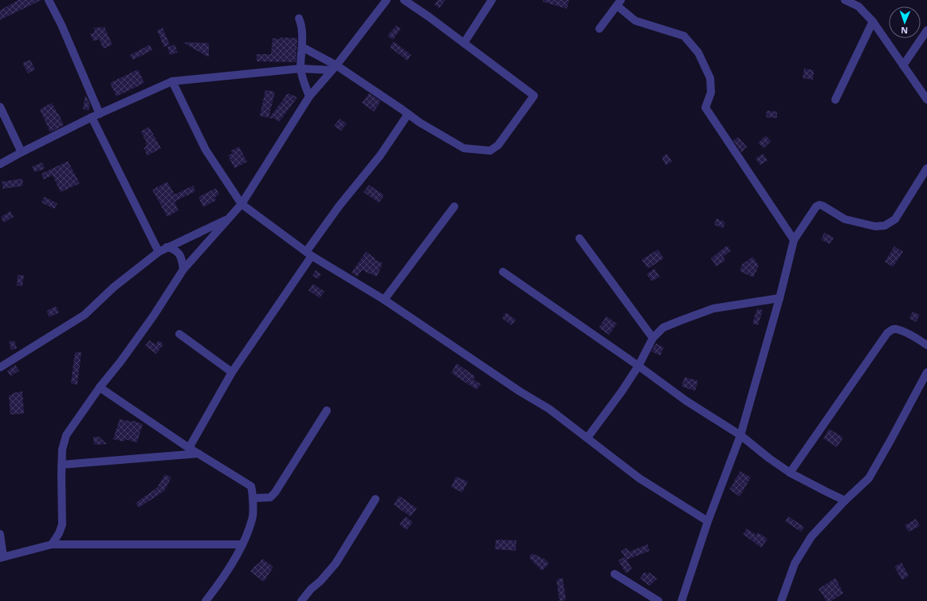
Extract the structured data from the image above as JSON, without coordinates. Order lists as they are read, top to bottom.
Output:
{
  "north": "bottom"
}
